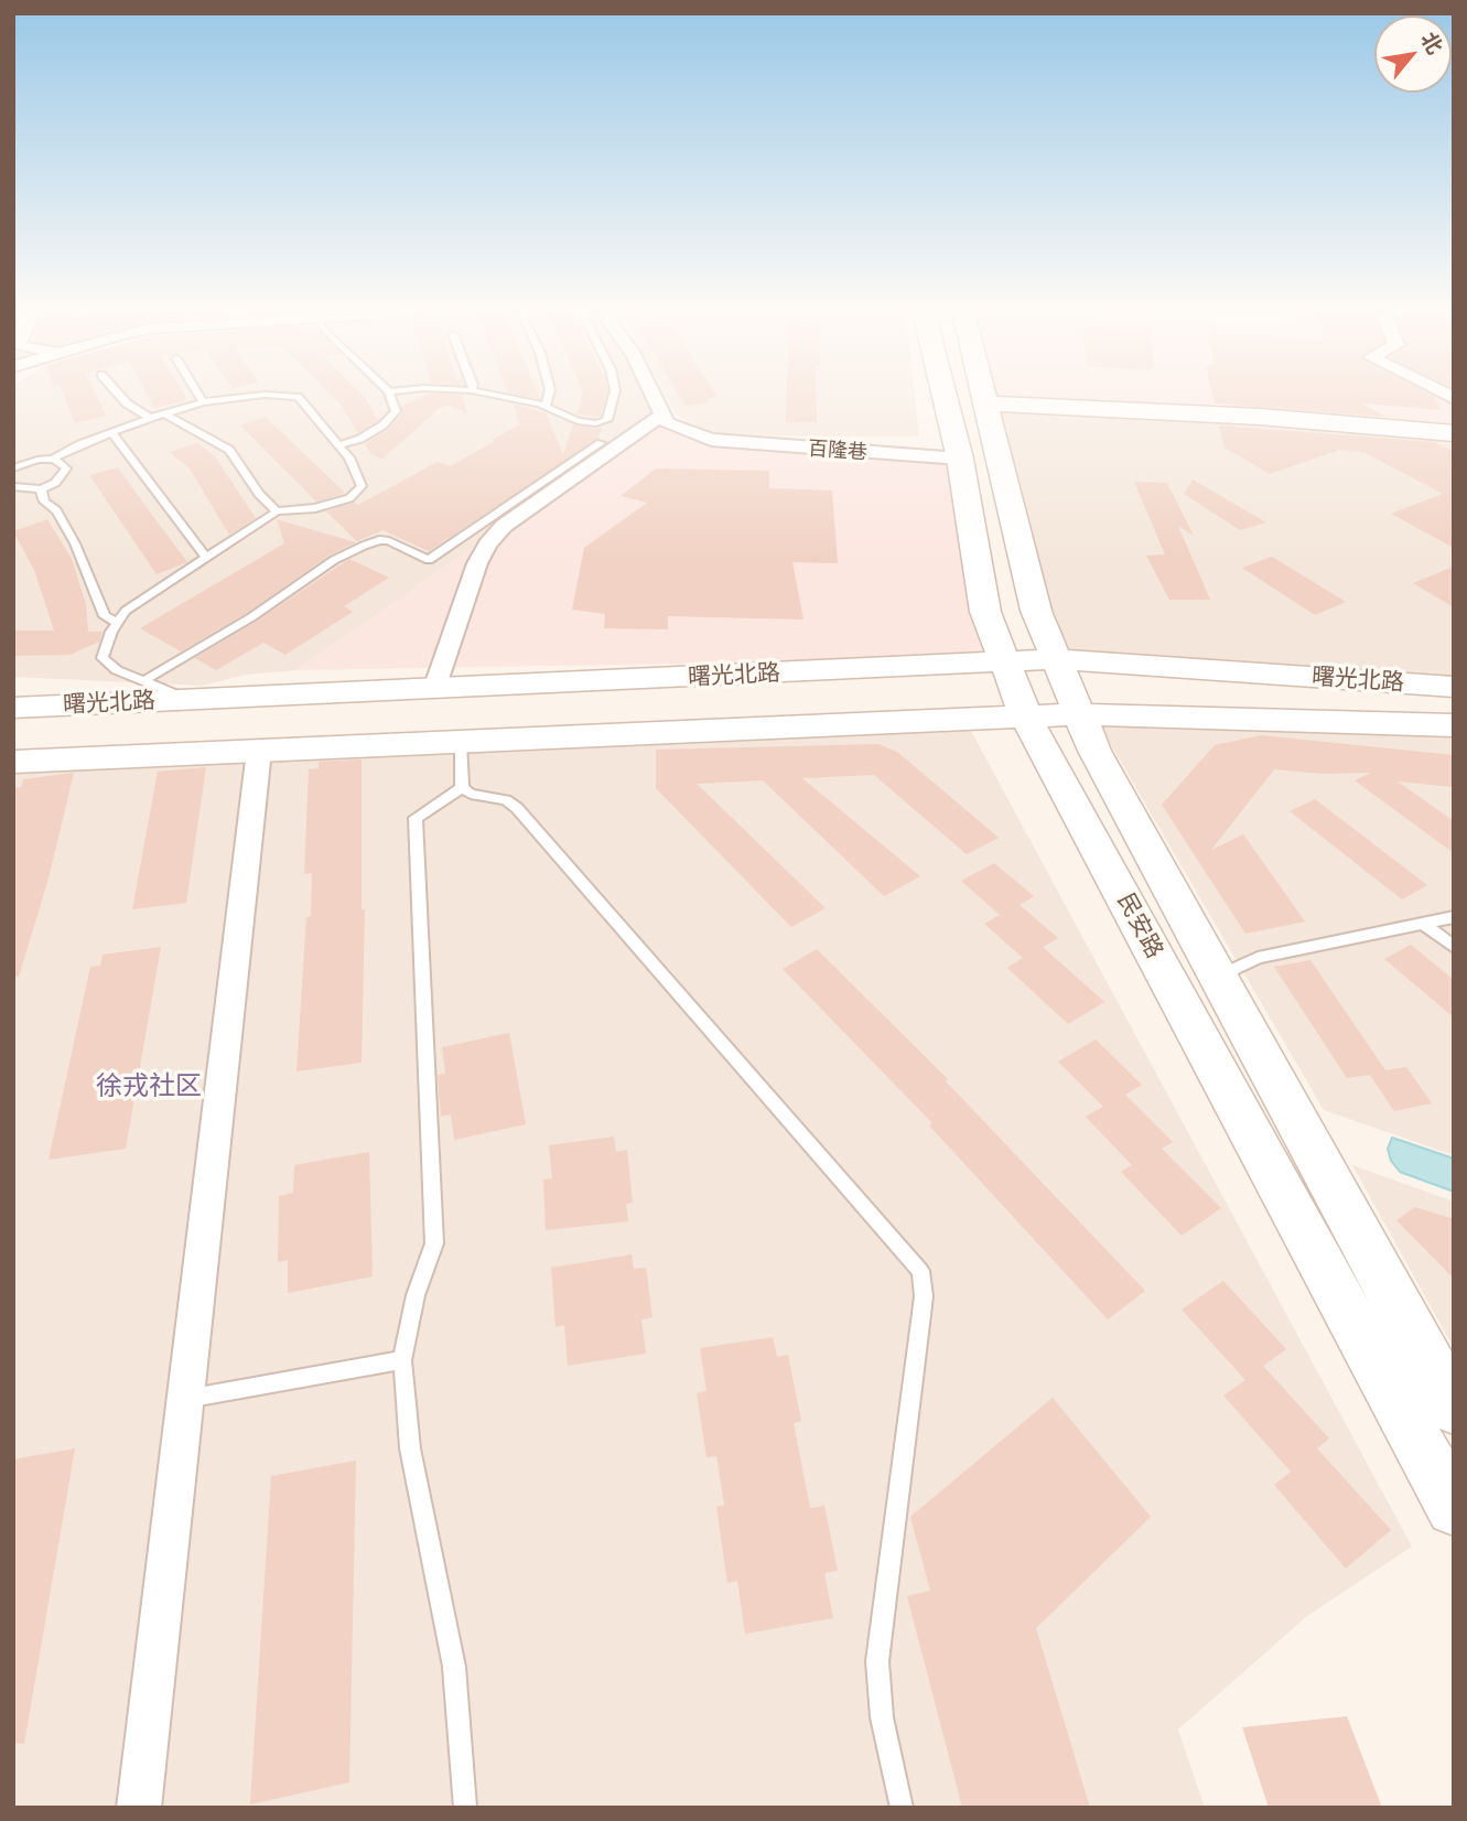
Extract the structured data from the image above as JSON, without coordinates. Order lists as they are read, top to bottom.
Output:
{
  "streets": {
    "main road": ["曙光北路", "民安路"],
    "street": ["百隆巷"]
  },
  "crossings": [
    ["百隆巷", "民安路"],
    ["曙光北路", "民安路"]
  ],
  "districts": ["徐戎社区"],
  "north": "top right"
}
